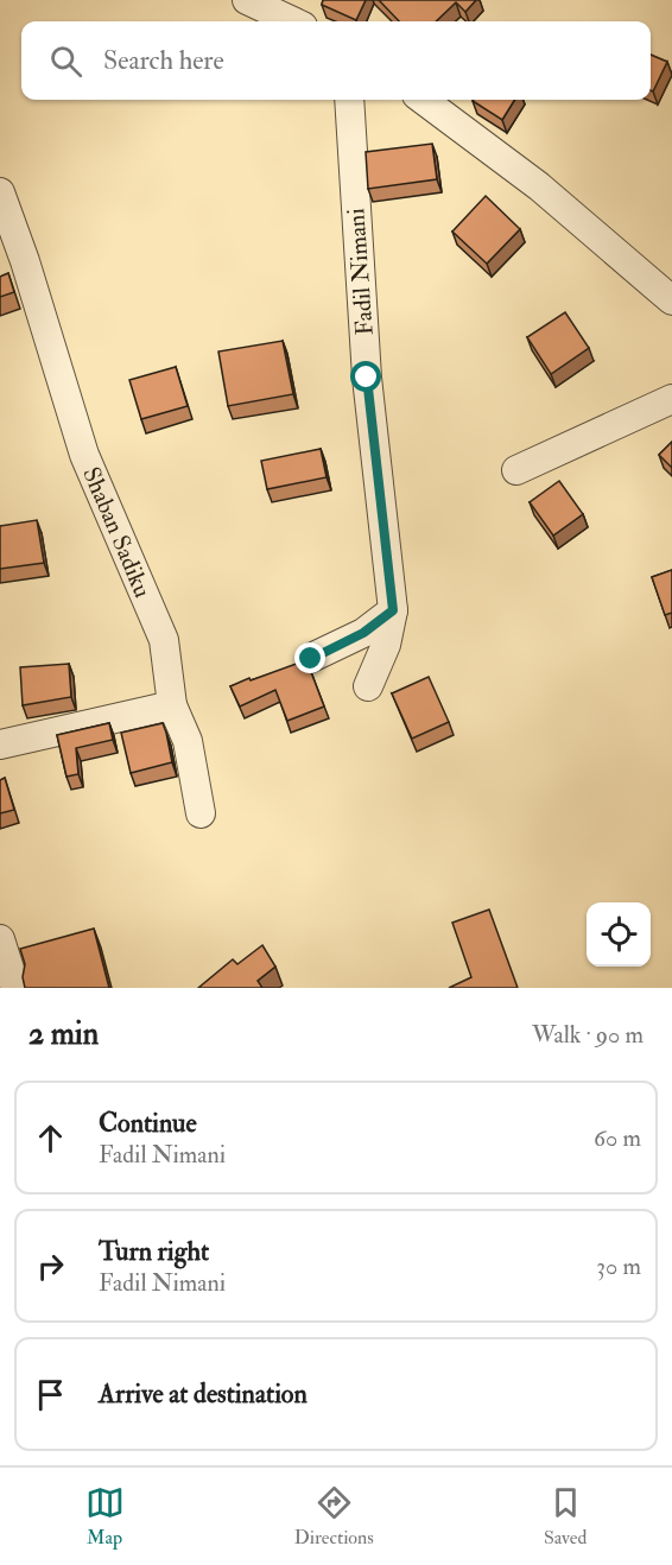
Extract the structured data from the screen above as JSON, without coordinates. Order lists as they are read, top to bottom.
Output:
{
  "streets": {
    "street": ["Fadil Nimani", "Shaban Sadiku"]
  },
  "page": {
    "search": "Search here",
    "heading": ["2 min", "Walk · 90 m"],
    "list": [
      ["Continue", "Fadil Nimani", "60 m"],
      ["Turn right", "Fadil Nimani", "30 m"],
      "Arrive at destination"
    ],
    "nav": ["Map", "Directions", "Saved"]
  }
}
